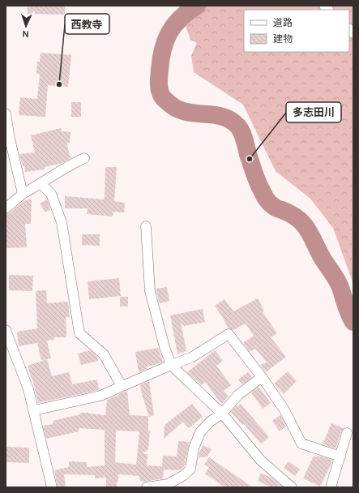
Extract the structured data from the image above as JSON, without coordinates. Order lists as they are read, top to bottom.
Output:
{
  "places": ["西教寺", "多志田川"],
  "legend": ["道路", "建物"],
  "north": "bottom"
}
